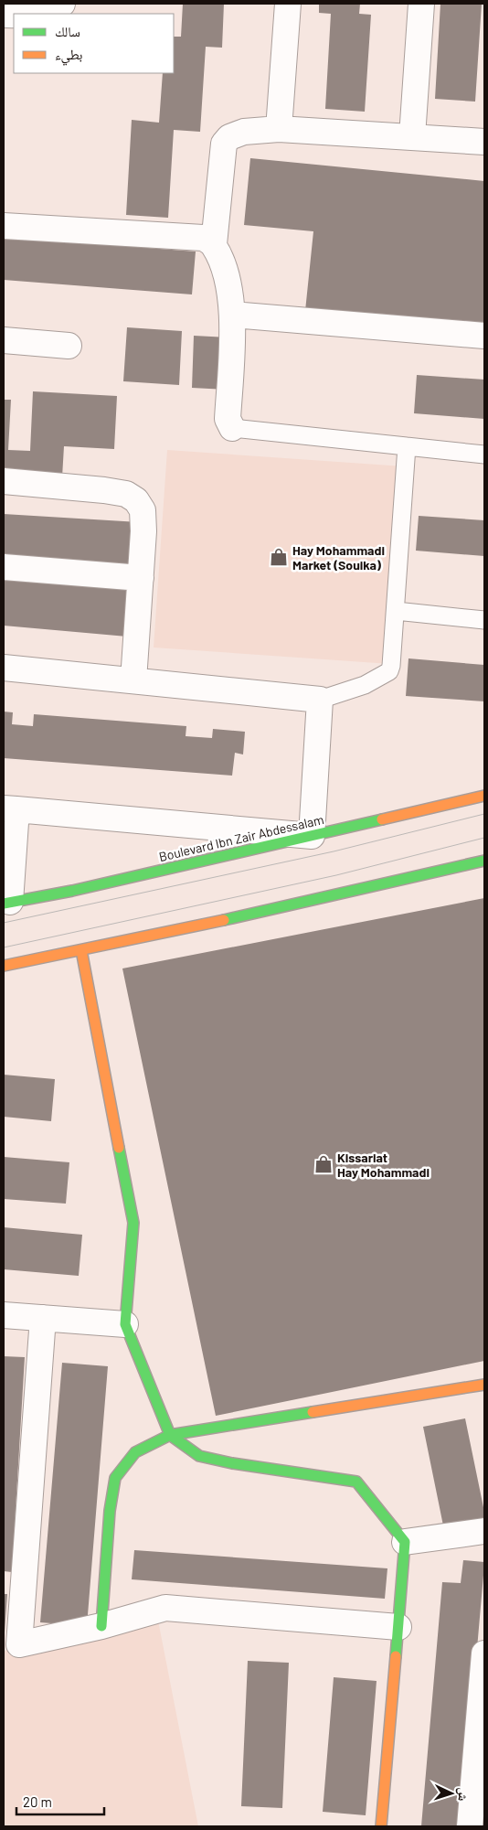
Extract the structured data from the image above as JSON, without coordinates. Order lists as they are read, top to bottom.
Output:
{
  "streets": {
    "street": ["Boulevard Ibn Zair Abdessalam"]
  },
  "places": {
    "shop": ["Hay Mohammadi Market (Souika)", "Kissariat Hay Mohammadi"]
  },
  "legend": ["سالك", "بطيء"],
  "scale_bar": "20 m",
  "north": "right"
}
